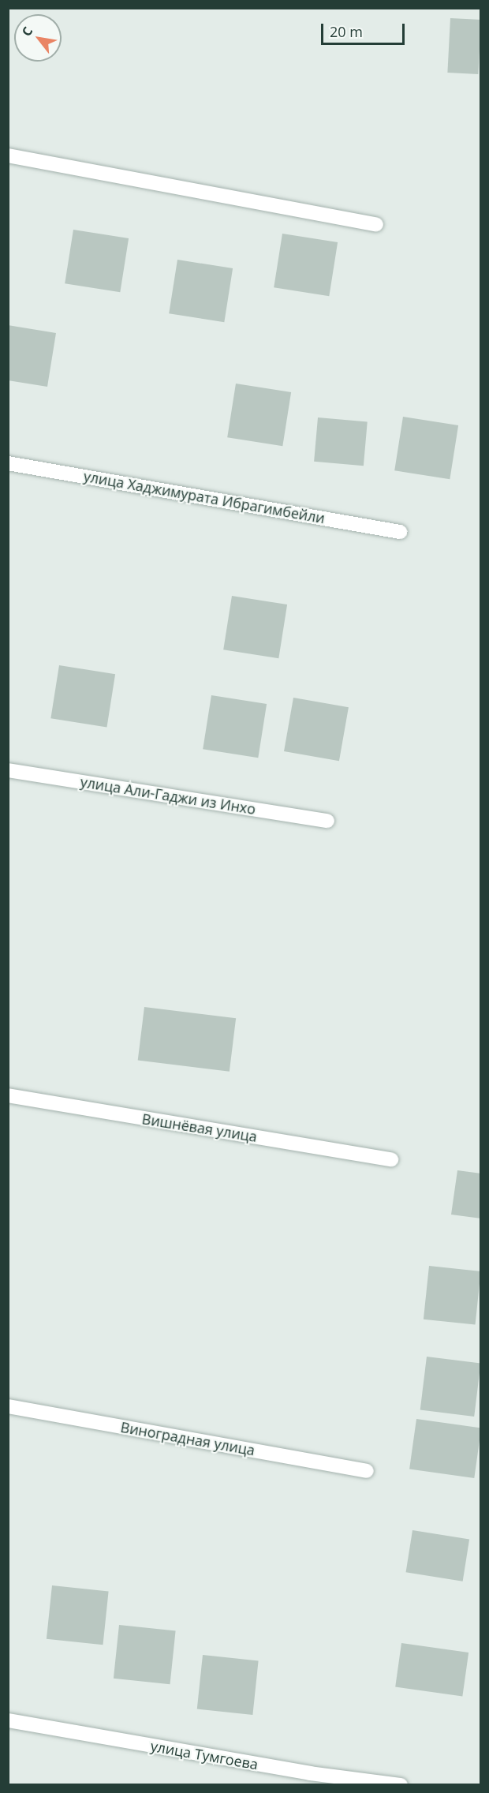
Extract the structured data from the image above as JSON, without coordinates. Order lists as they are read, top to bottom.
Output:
{
  "streets": {
    "street": [
      "улица Хаджимурата Ибрагимбейли",
      "улица Али-Гаджи из Инхо",
      "Вишнёвая улица",
      "Виноградная улица",
      "улица Тумгоева"
    ]
  },
  "scale_bar": "20 m",
  "north": "top left"
}
